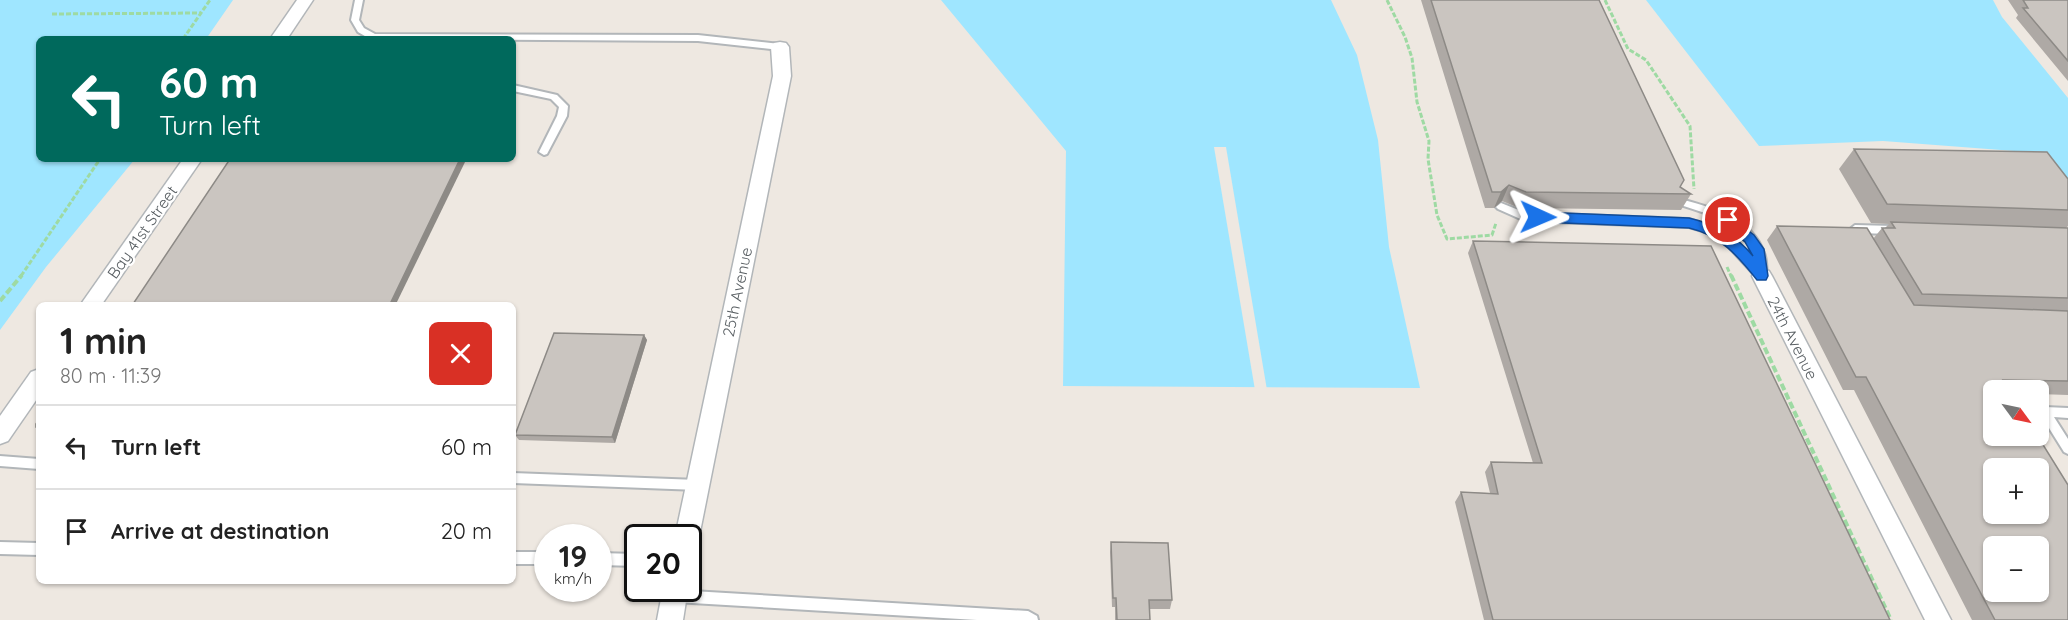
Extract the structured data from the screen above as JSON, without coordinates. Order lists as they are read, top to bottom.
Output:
{
  "streets": {
    "street": ["Bay 41st Street", "25th Avenue", "24th Avenue"]
  },
  "north": "bottom right",
  "page": {
    "turn": ["60 m", "Turn left"],
    "heading": ["1 min", "80 m · 11:39"],
    "map_buttons": ["+", "−"],
    "list": [
      {
        "name": "Turn left",
        "value": "60 m"
      },
      {
        "name": "Arrive at destination",
        "value": "20 m"
      }
    ],
    "speed": "19 km/h",
    "limit": "20"
  }
}
